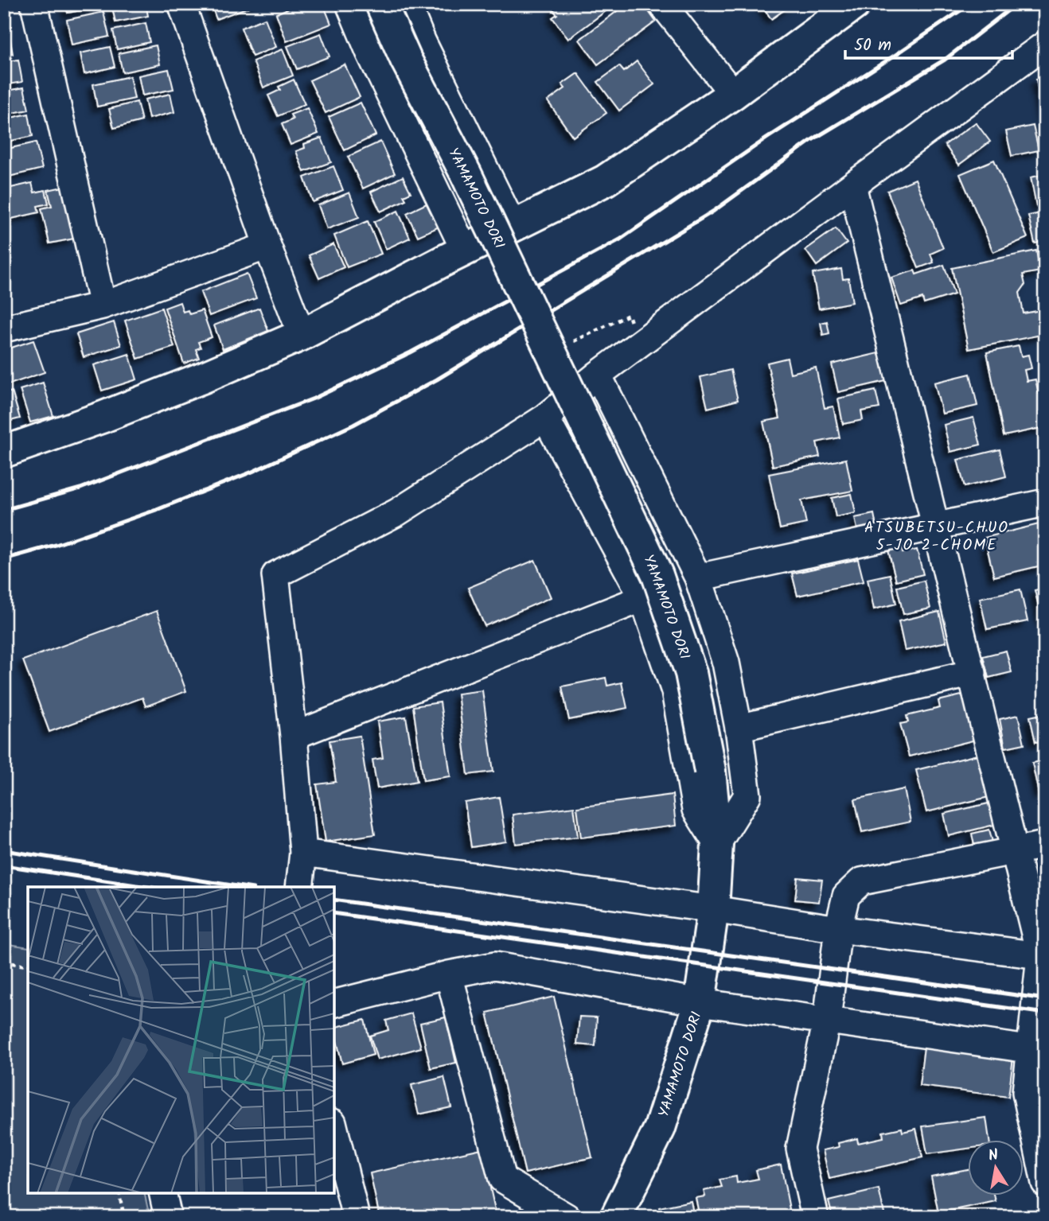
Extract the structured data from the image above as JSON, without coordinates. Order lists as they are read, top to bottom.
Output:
{
  "streets": {
    "street": ["YAMAMOTO DORI"]
  },
  "districts": ["ATSUBETSU-CHUO 5-JO 2-CHOME"],
  "scale_bar": "50 m",
  "north": "top"
}
